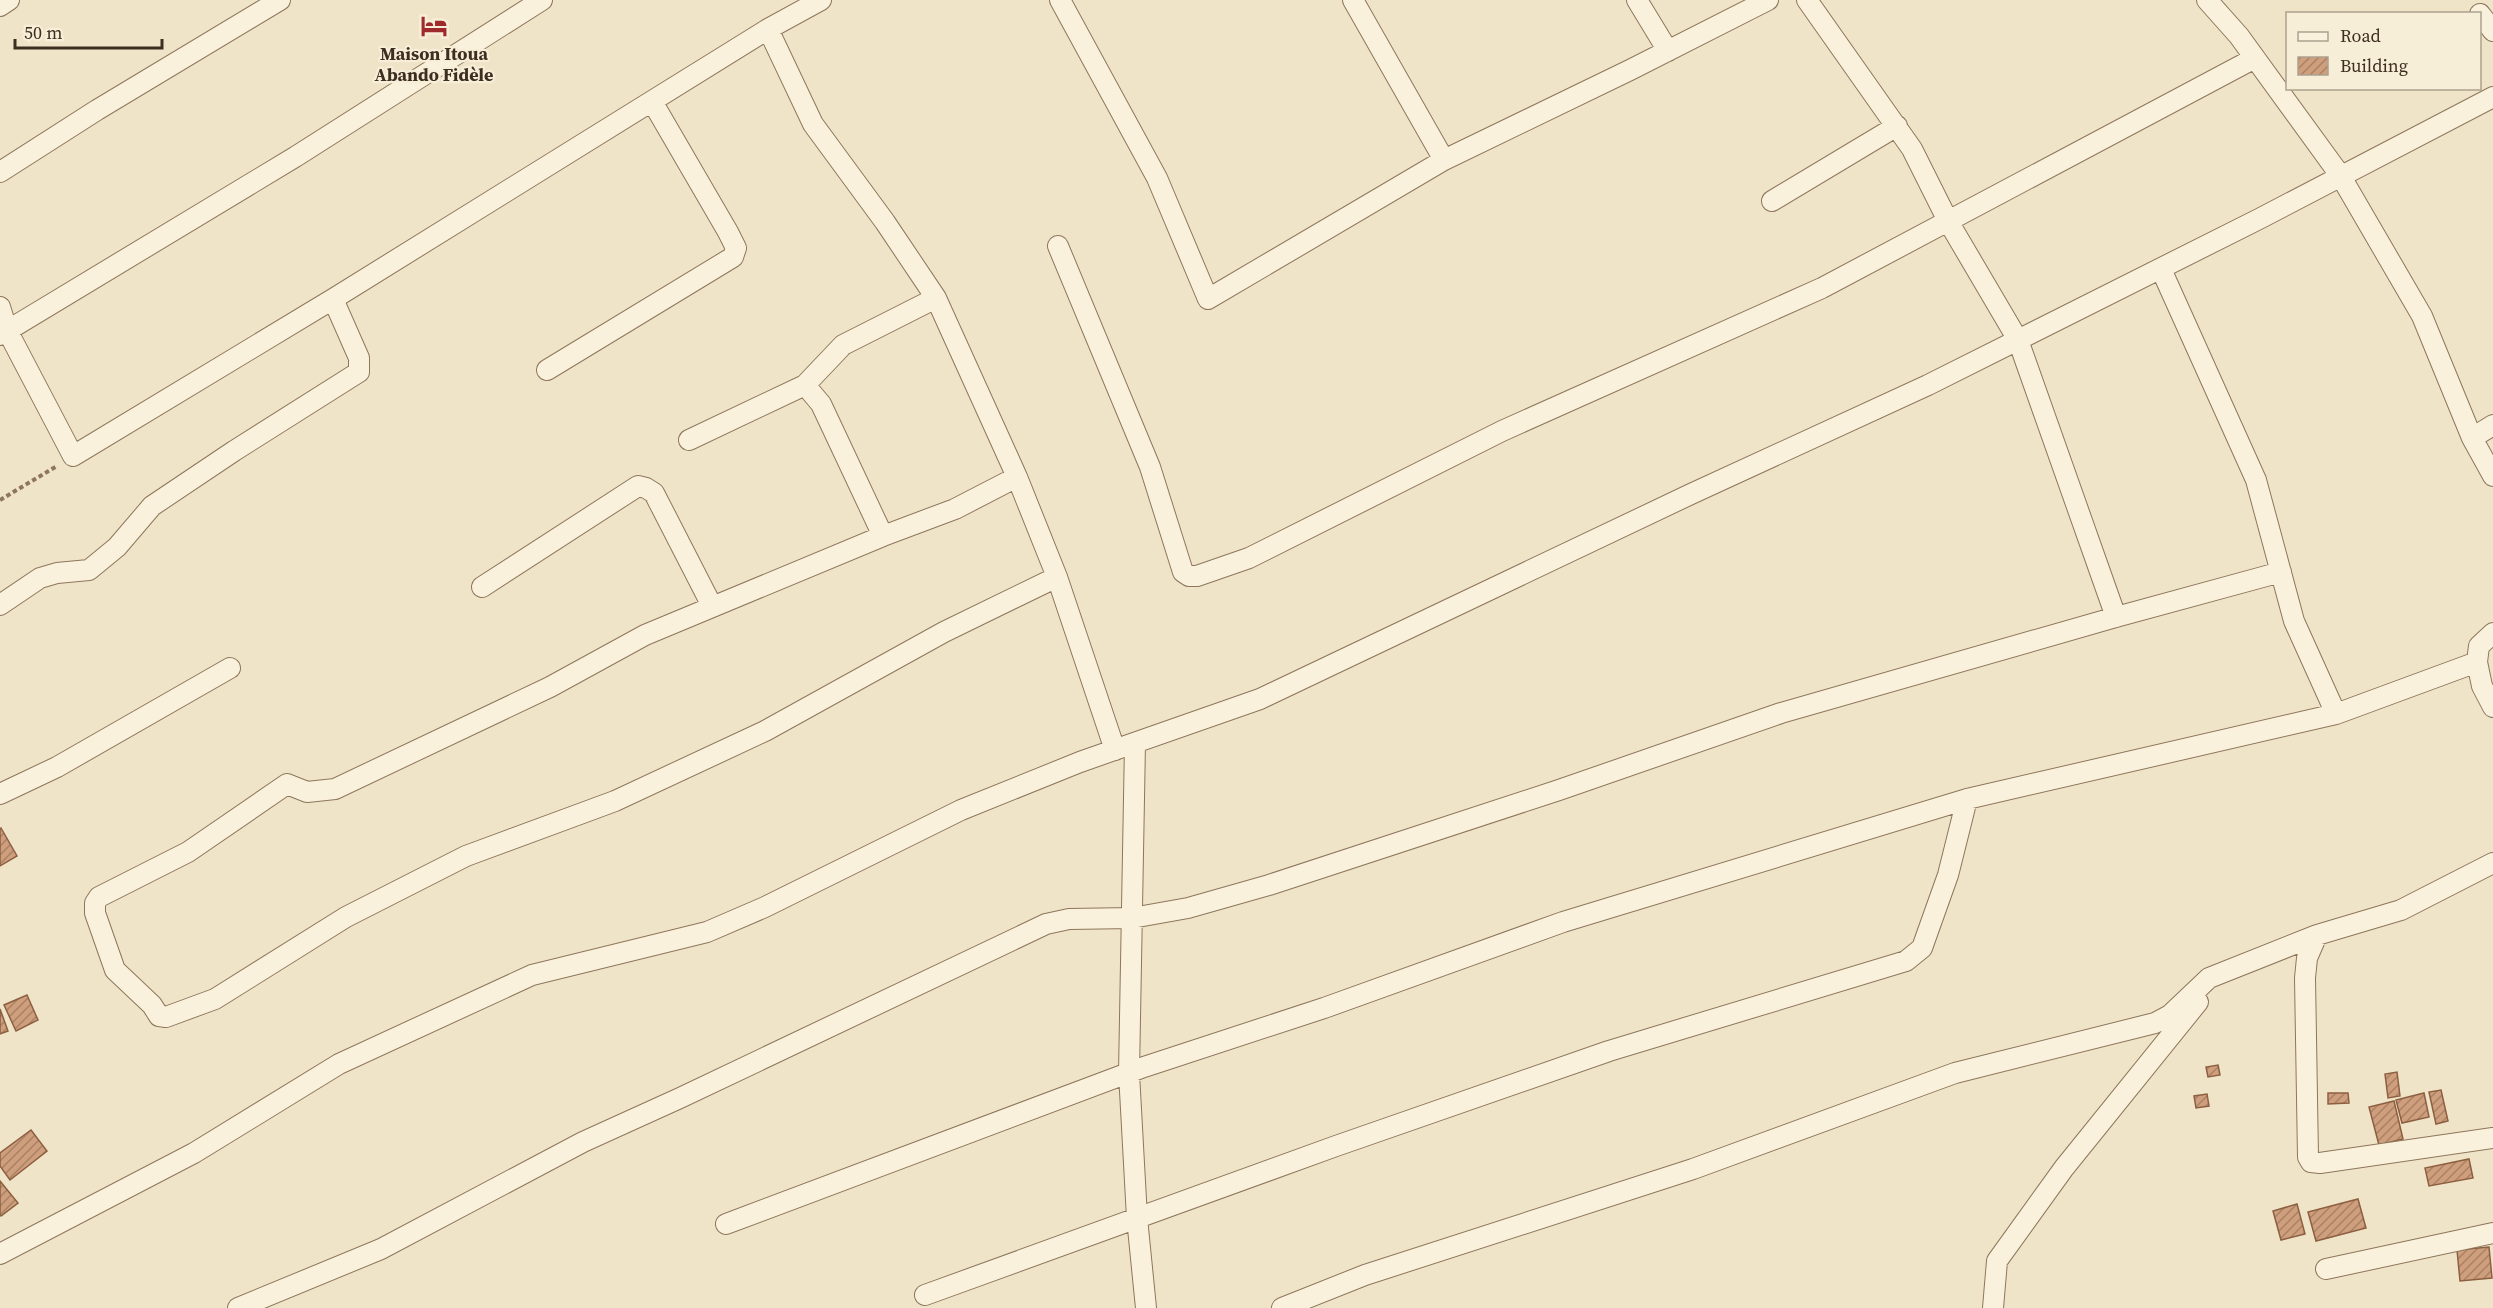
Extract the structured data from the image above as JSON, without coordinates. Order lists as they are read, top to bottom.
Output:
{
  "places": {
    "hotel": ["Maison Itoua Abando Fidèle"]
  },
  "legend": ["Road", "Building"],
  "scale_bar": "50 m"
}
